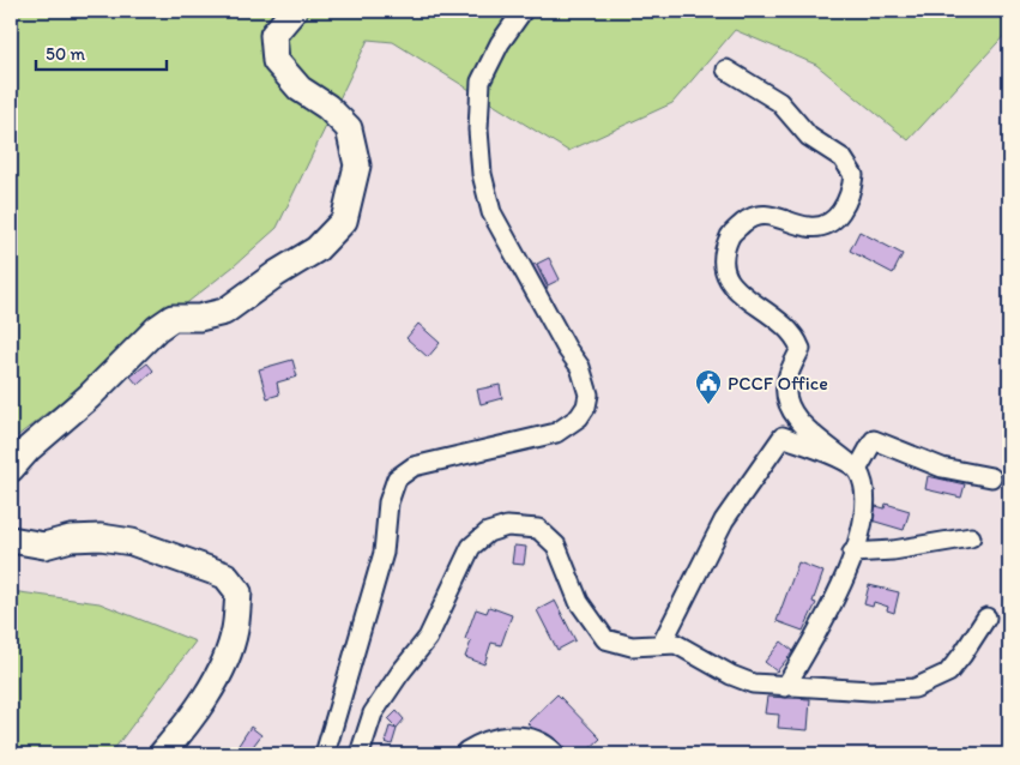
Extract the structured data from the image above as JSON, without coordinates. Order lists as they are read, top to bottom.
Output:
{
  "places": {
    "public building": ["PCCF Office"]
  },
  "scale_bar": "50 m"
}
